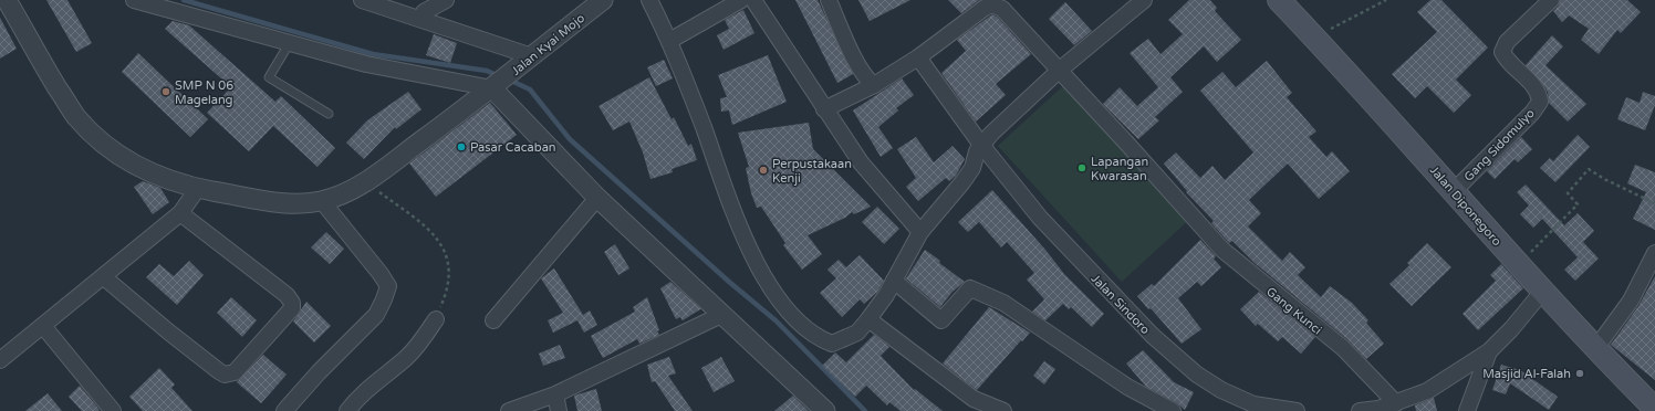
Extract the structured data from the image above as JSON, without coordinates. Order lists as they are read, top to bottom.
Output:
{
  "streets": {
    "main road": ["Jalan Diponegoro"],
    "street": [
      "Jalan Kyai Mojo",
      "Gang Sidomulyo",
      "Jalan Sindoro",
      "Gang Kunci"
    ]
  },
  "crossings": [
    ["Gang Sidomulyo", "Jalan Diponegoro"],
    ["Jalan Sindoro", "Gang Kunci"]
  ],
  "places": [
    "SMP N 06 Magelang",
    "Pasar Cacaban",
    "Lapangan Kwarasan",
    "Perpustakaan Kenji",
    "Masjid Al-Falah"
  ]
}
